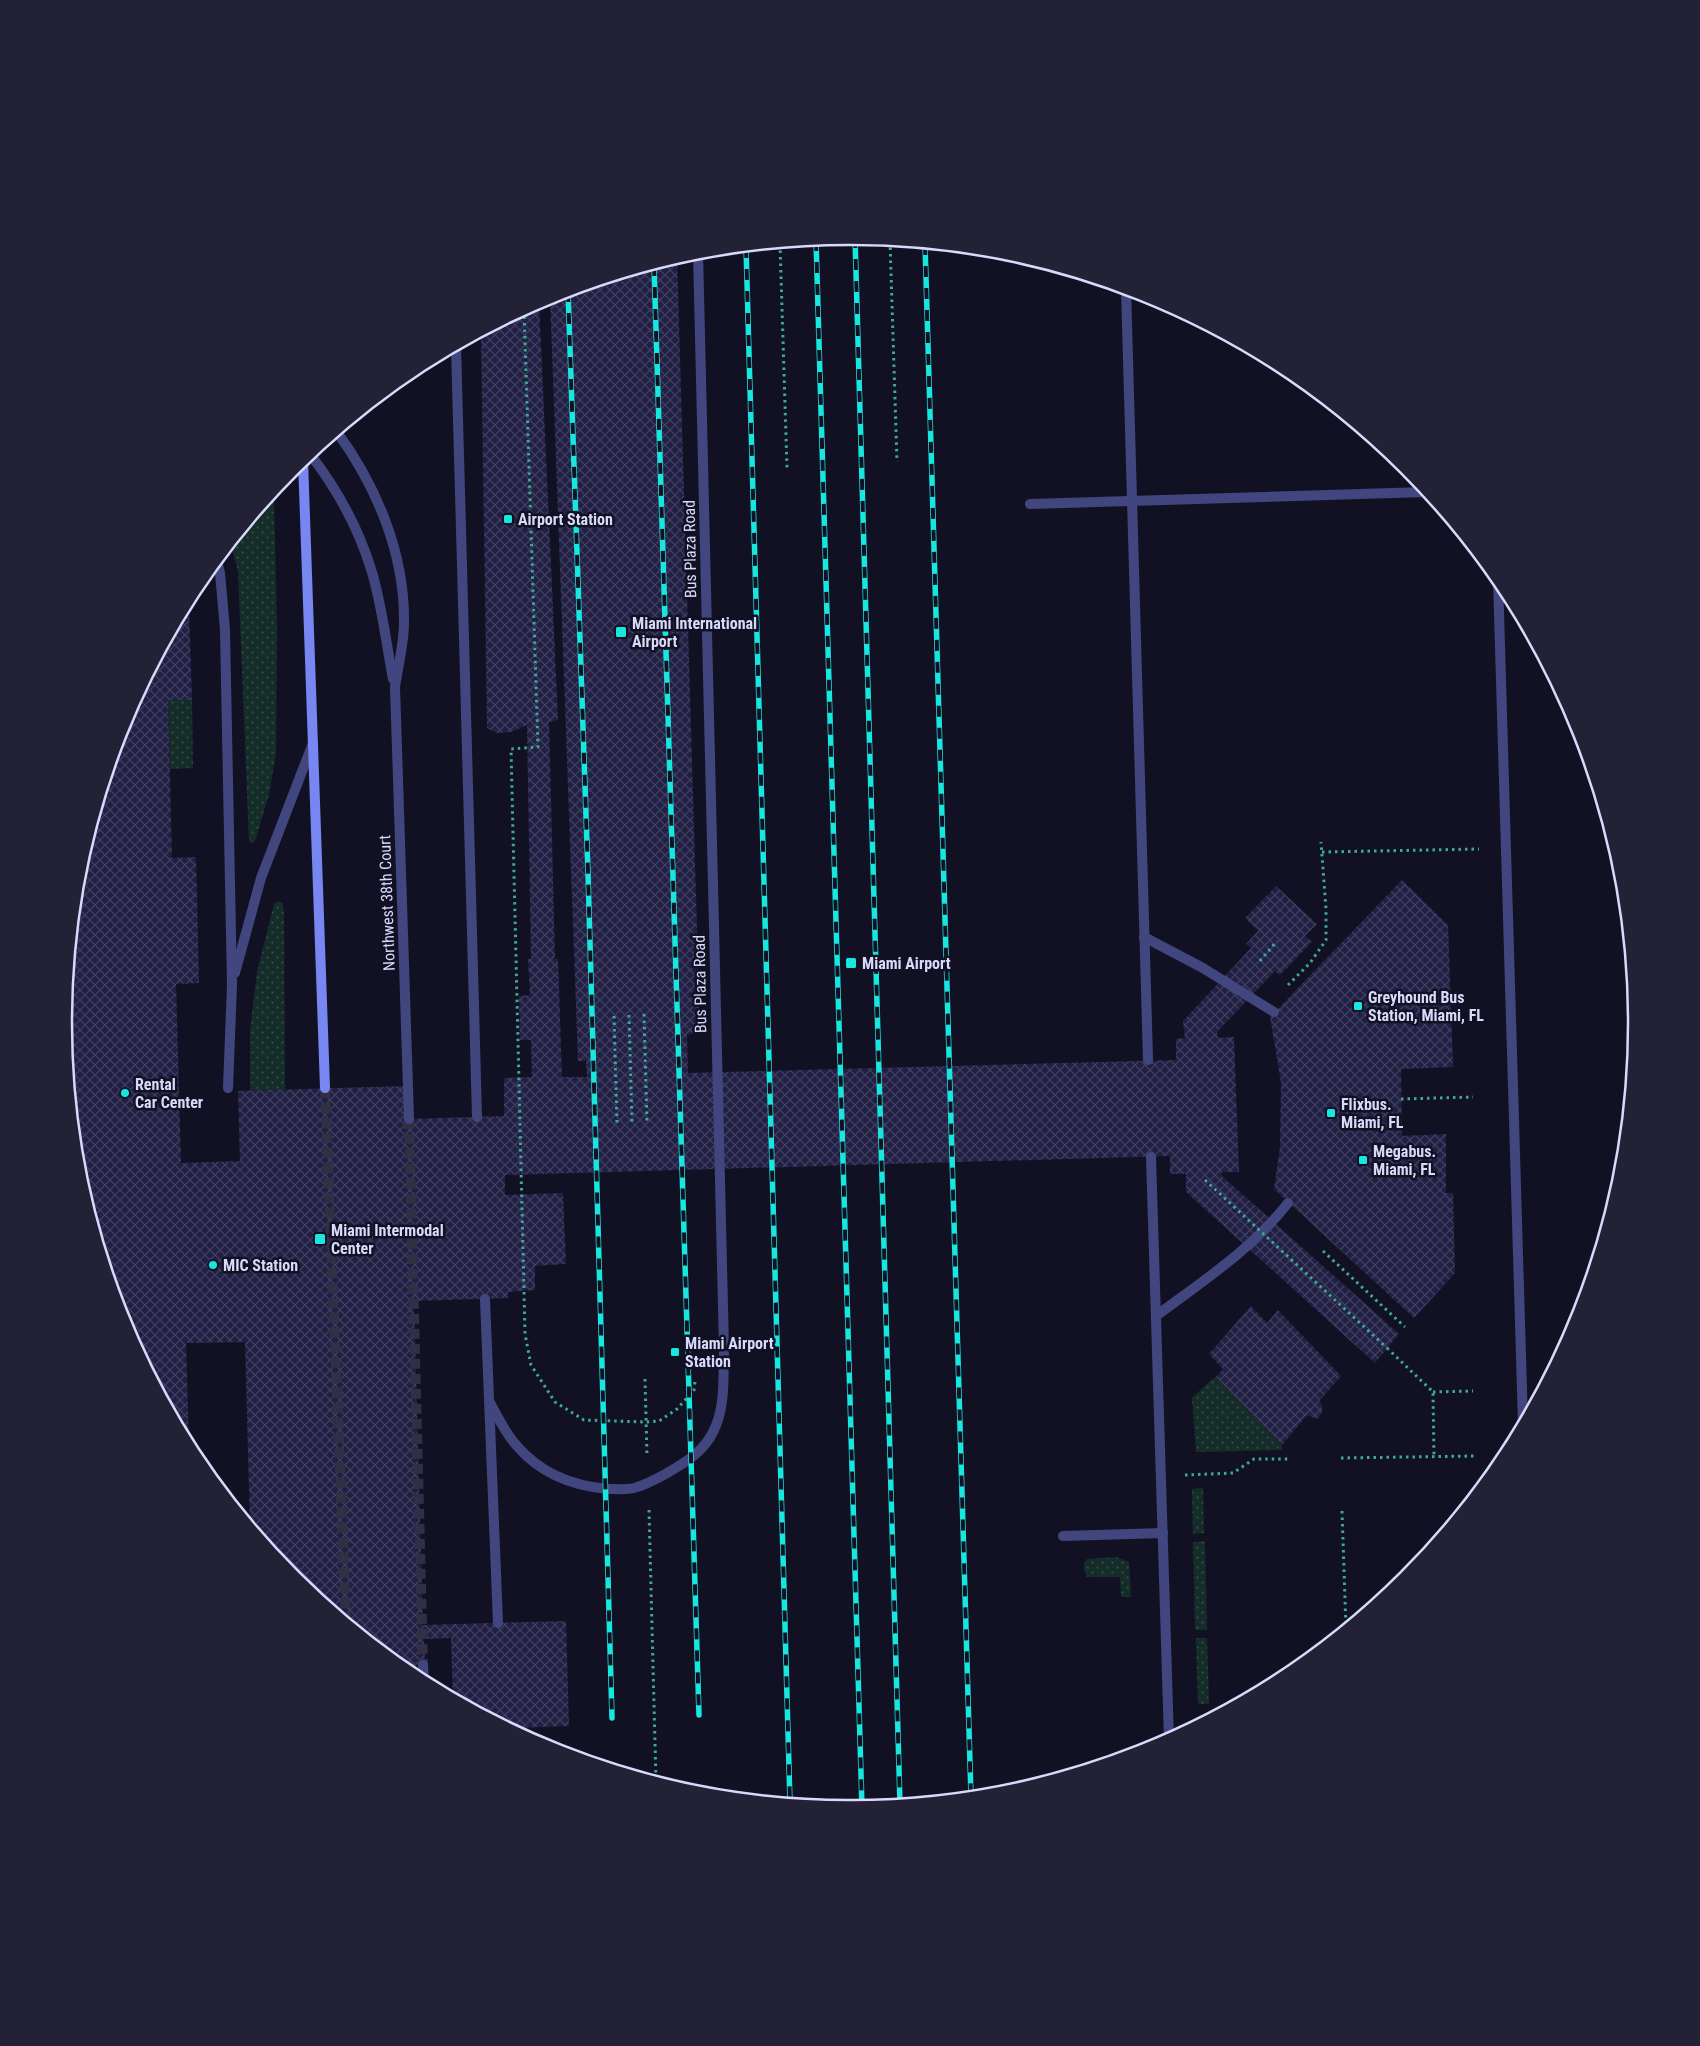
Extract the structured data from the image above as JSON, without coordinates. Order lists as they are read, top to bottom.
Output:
{
  "streets": {
    "street": ["Bus Plaza Road", "Northwest 38th Court"]
  },
  "places": {
    "transit": [
      "Airport Station",
      "Miami International Airport",
      "Miami Airport",
      "Greyhound Bus Station, Miami, FL",
      "Flixbus. Miami, FL",
      "Megabus. Miami, FL",
      "Miami Intermodal Center",
      "Miami Airport Station"
    ],
    "other": ["Rental Car Center", "MIC Station"]
  }
}
